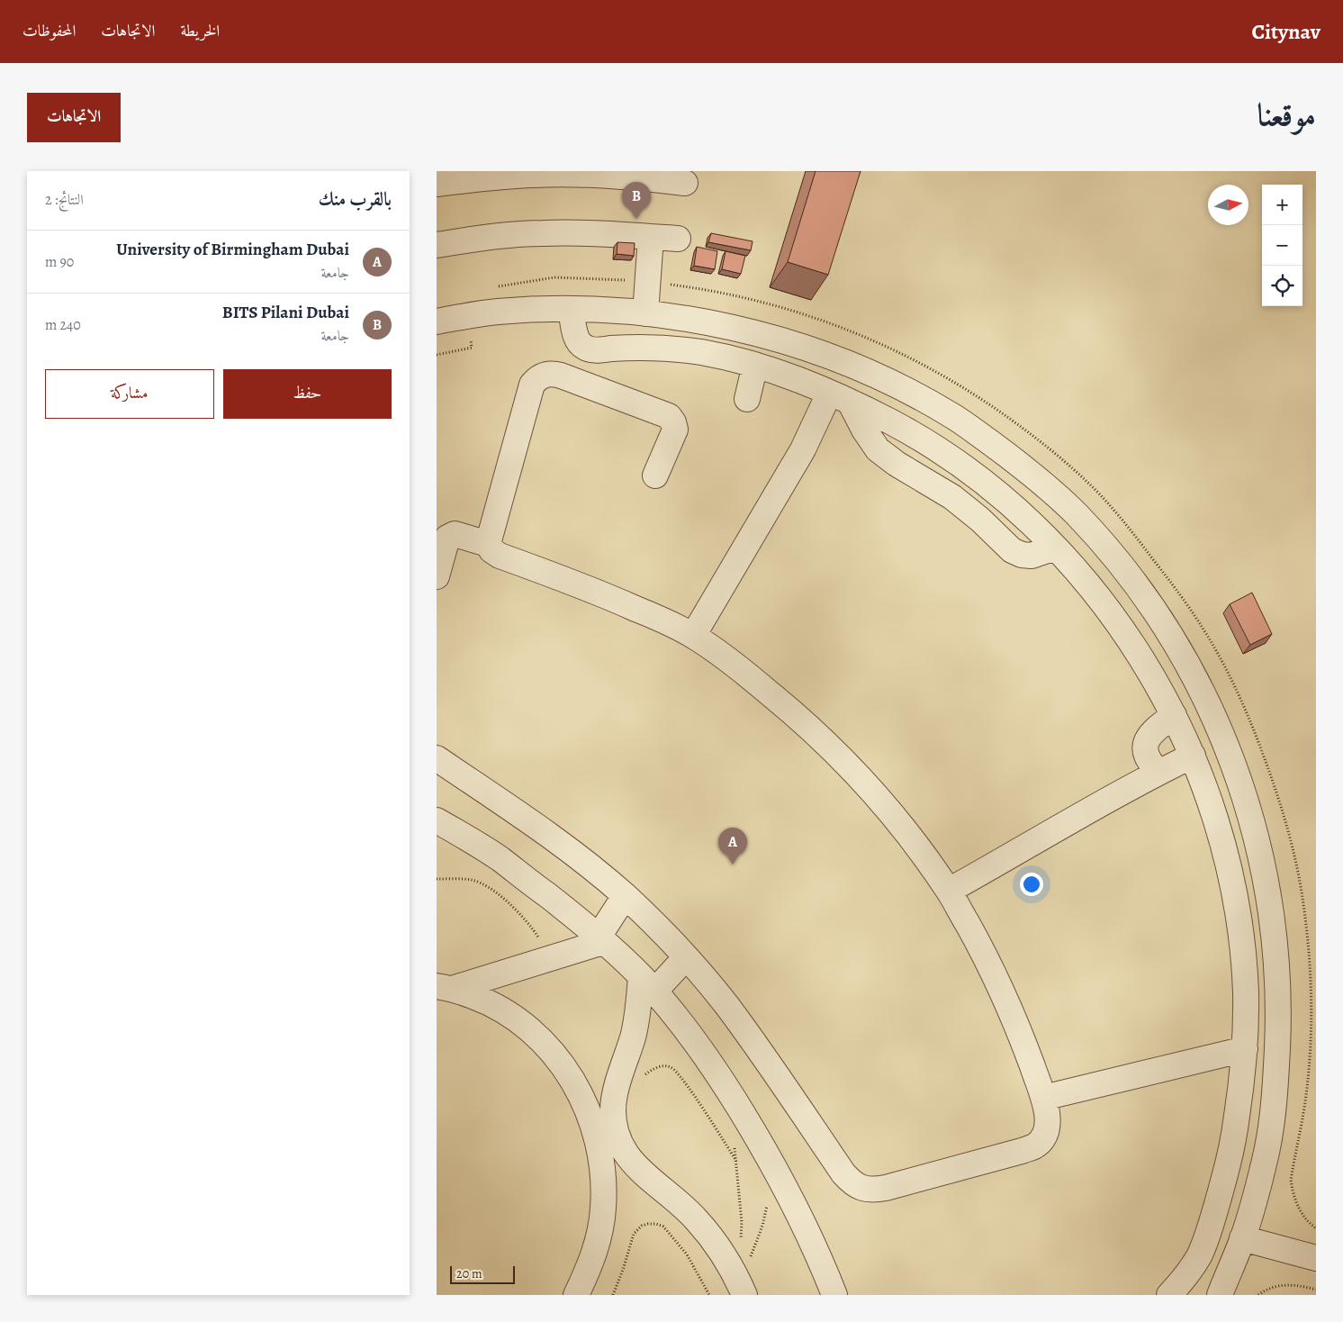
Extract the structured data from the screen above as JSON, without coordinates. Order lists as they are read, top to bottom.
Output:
{
  "scale_bar": "20 m",
  "north": "right",
  "page": {
    "header": "Citynav",
    "nav": ["الخريطة", "الاتجاهات", "المحفوظات"],
    "title": "موقعنا",
    "buttons": [
      "الاتجاهات",
      ["حفظ", "مشاركة"]
    ],
    "heading": ["بالقرب منك", "النتائج: 2"],
    "pins": ["B", "A"],
    "map_buttons": ["+", "−"],
    "list": [
      {
        "mark": "A",
        "name": "University of Birmingham Dubai",
        "note": "جامعة",
        "value": "90 m"
      },
      {
        "mark": "B",
        "name": "BITS Pilani Dubai",
        "note": "جامعة",
        "value": "240 m"
      }
    ],
    "scale": "20 m"
  }
}
